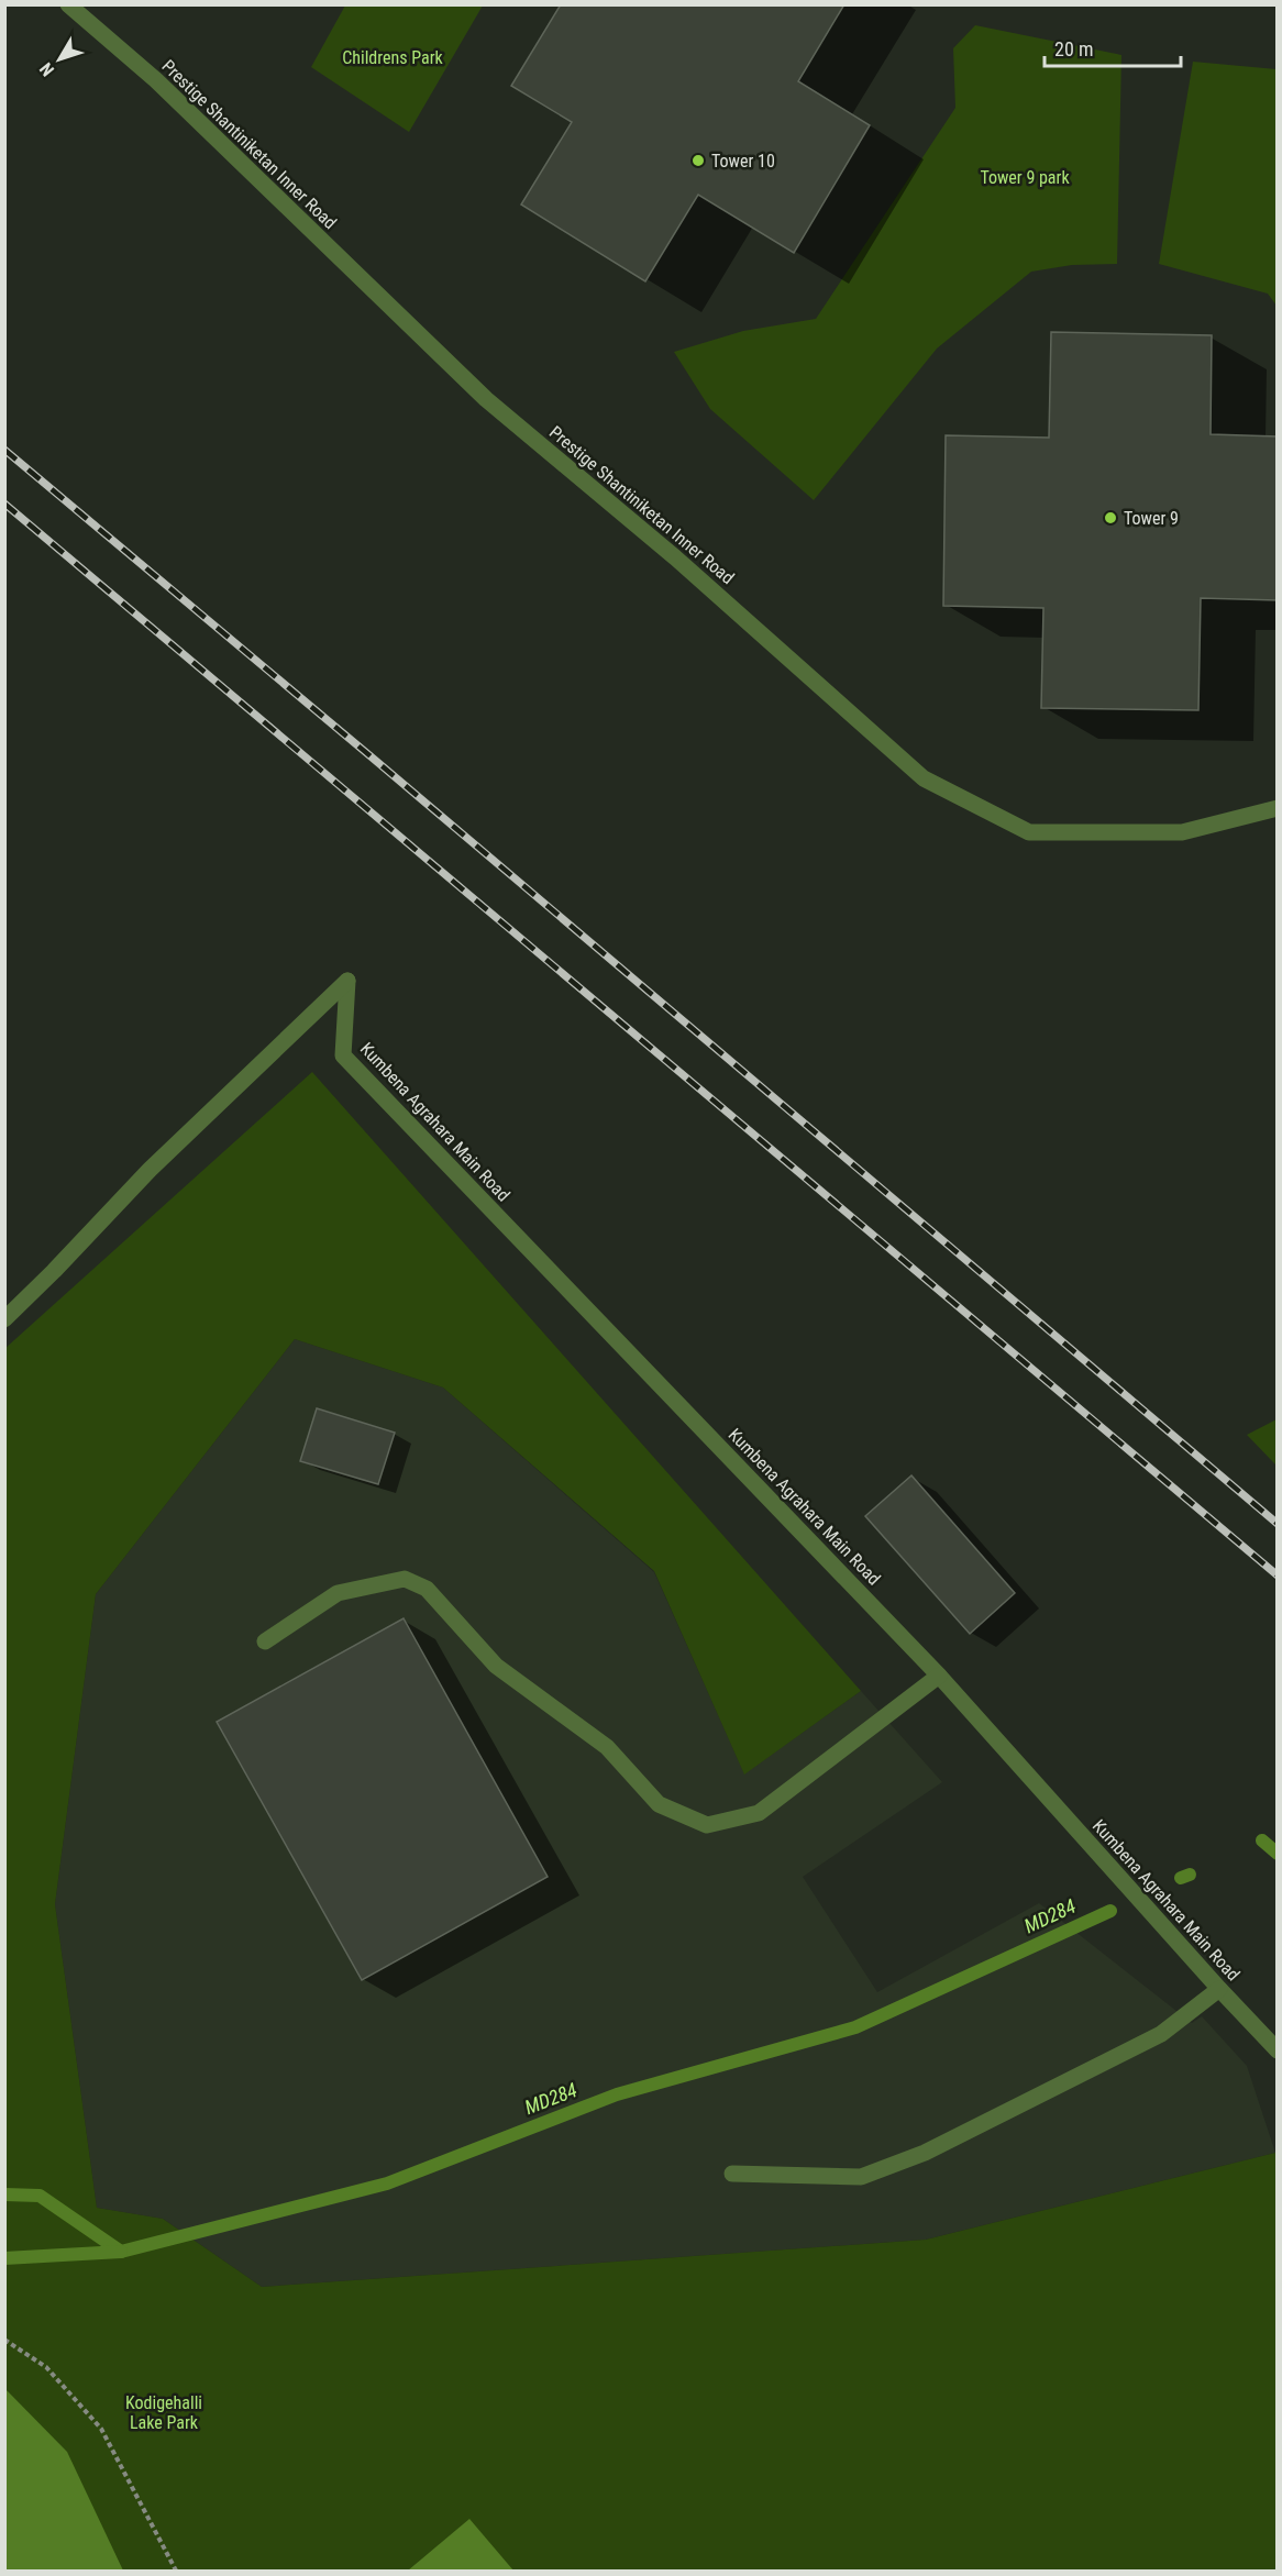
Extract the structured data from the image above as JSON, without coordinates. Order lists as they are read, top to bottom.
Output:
{
  "streets": {
    "street": ["Prestige Shantiniketan Inner Road", "Kumbena Agrahara Main Road"]
  },
  "water": ["MD284"],
  "parks": ["Childrens Park", "Tower 9 park", "Kodigehalli Lake Park"],
  "places": ["Tower 10", "Tower 9"],
  "scale_bar": "20 m",
  "north": "bottom left"
}
